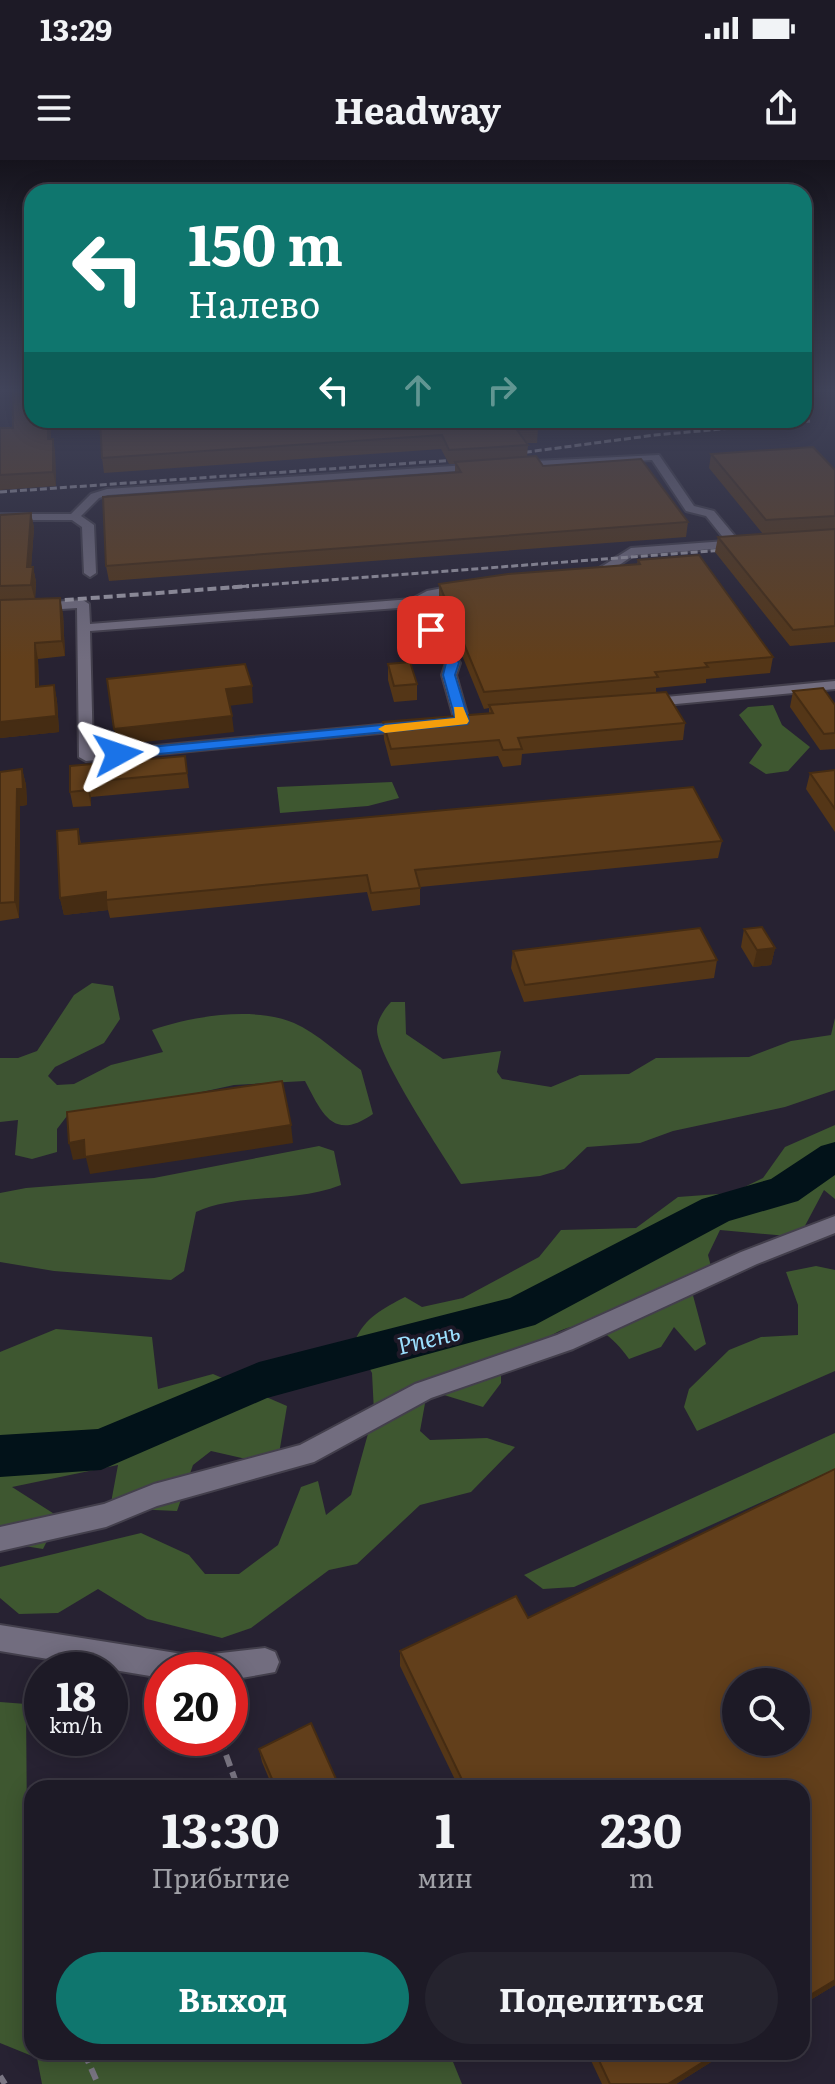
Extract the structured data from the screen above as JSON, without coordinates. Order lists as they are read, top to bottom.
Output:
{
  "water": ["Рпень"],
  "page": {
    "status": "13:29",
    "header": "Headway",
    "turn": ["150 m", "Налево"],
    "speed": "18 km/h",
    "limit": "20",
    "eta": [
      "13:30",
      "Прибытие",
      "1",
      "мин",
      "230",
      "m"
    ],
    "buttons": ["Выход", "Поделиться"]
  }
}
